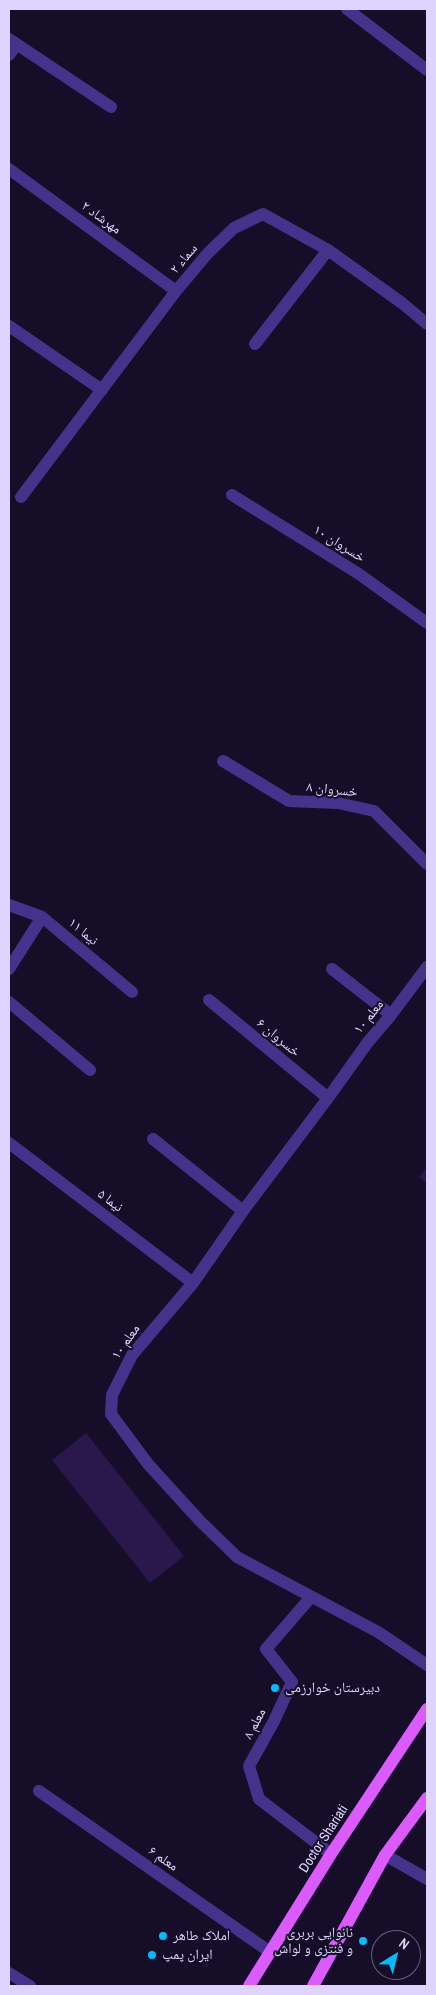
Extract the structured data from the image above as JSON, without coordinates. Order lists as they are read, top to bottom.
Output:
{
  "streets": {
    "main road": ["Doctor Shariati"],
    "street": [
      "مهرشاد ۲",
      "سماء ۲",
      "خسروان ۱۰",
      "خسروان ۸",
      "نیما ۱۱",
      "معلم ۱۰",
      "خسروان ۶",
      "نیما ۵",
      "معلم ۸",
      "معلم ۶"
    ]
  },
  "crossings": [
    ["مهرشاد ۲", "سماء ۲"],
    ["معلم ۱۰", "خسروان ۶"],
    ["معلم ۱۰", "نیما ۵"],
    ["معلم ۱۰", "معلم ۸"],
    ["معلم ۸", "Doctor Shariati"],
    ["Doctor Shariati", "معلم ۶"]
  ],
  "places": [
    "دبیرستان خوارزمی",
    "املاک طاهر",
    "نانوایی بربری و فنتزی و لواش",
    "ایران پمپ"
  ],
  "north": "top right"
}
